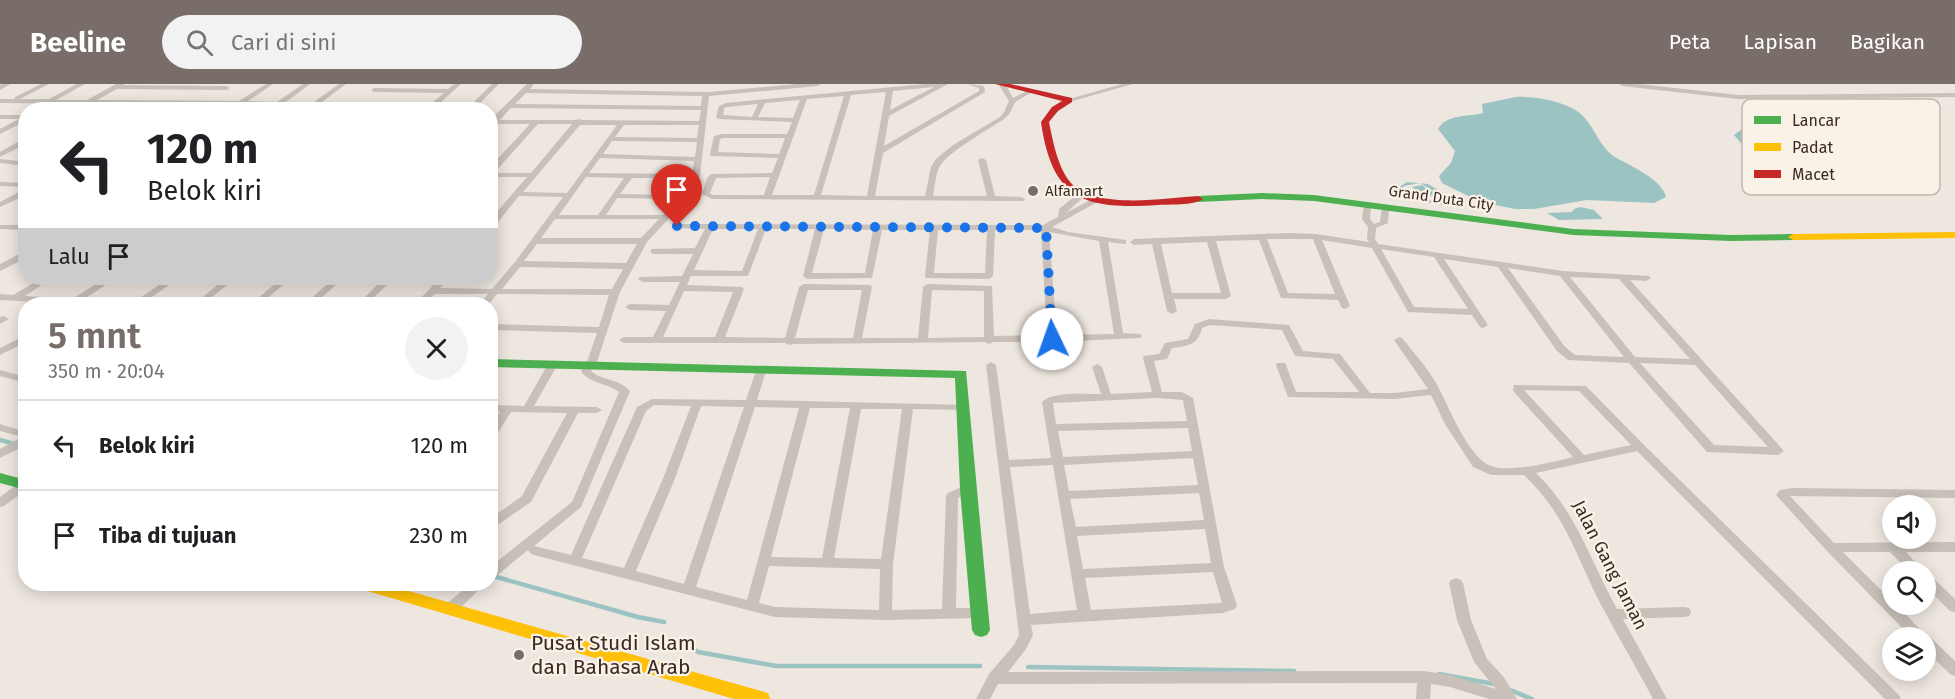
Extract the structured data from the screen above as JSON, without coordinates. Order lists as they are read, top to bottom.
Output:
{
  "streets": {
    "street": ["Grand Duta City", "Jalan Gang Jaman"]
  },
  "places": ["Alfamart", "Pusat Studi Islam dan Bahasa Arab"],
  "legend": ["Lancar", "Padat", "Macet"],
  "page": {
    "header": "Beeline",
    "search": "Cari di sini",
    "nav": ["Peta", "Lapisan", "Bagikan"],
    "turn": ["120 m", "Belok kiri"],
    "then": "Lalu",
    "heading": ["5 mnt", "350 m · 20:04"],
    "list": [
      {
        "name": "Belok kiri",
        "value": "120 m"
      },
      {
        "name": "Tiba di tujuan",
        "value": "230 m"
      }
    ]
  }
}
